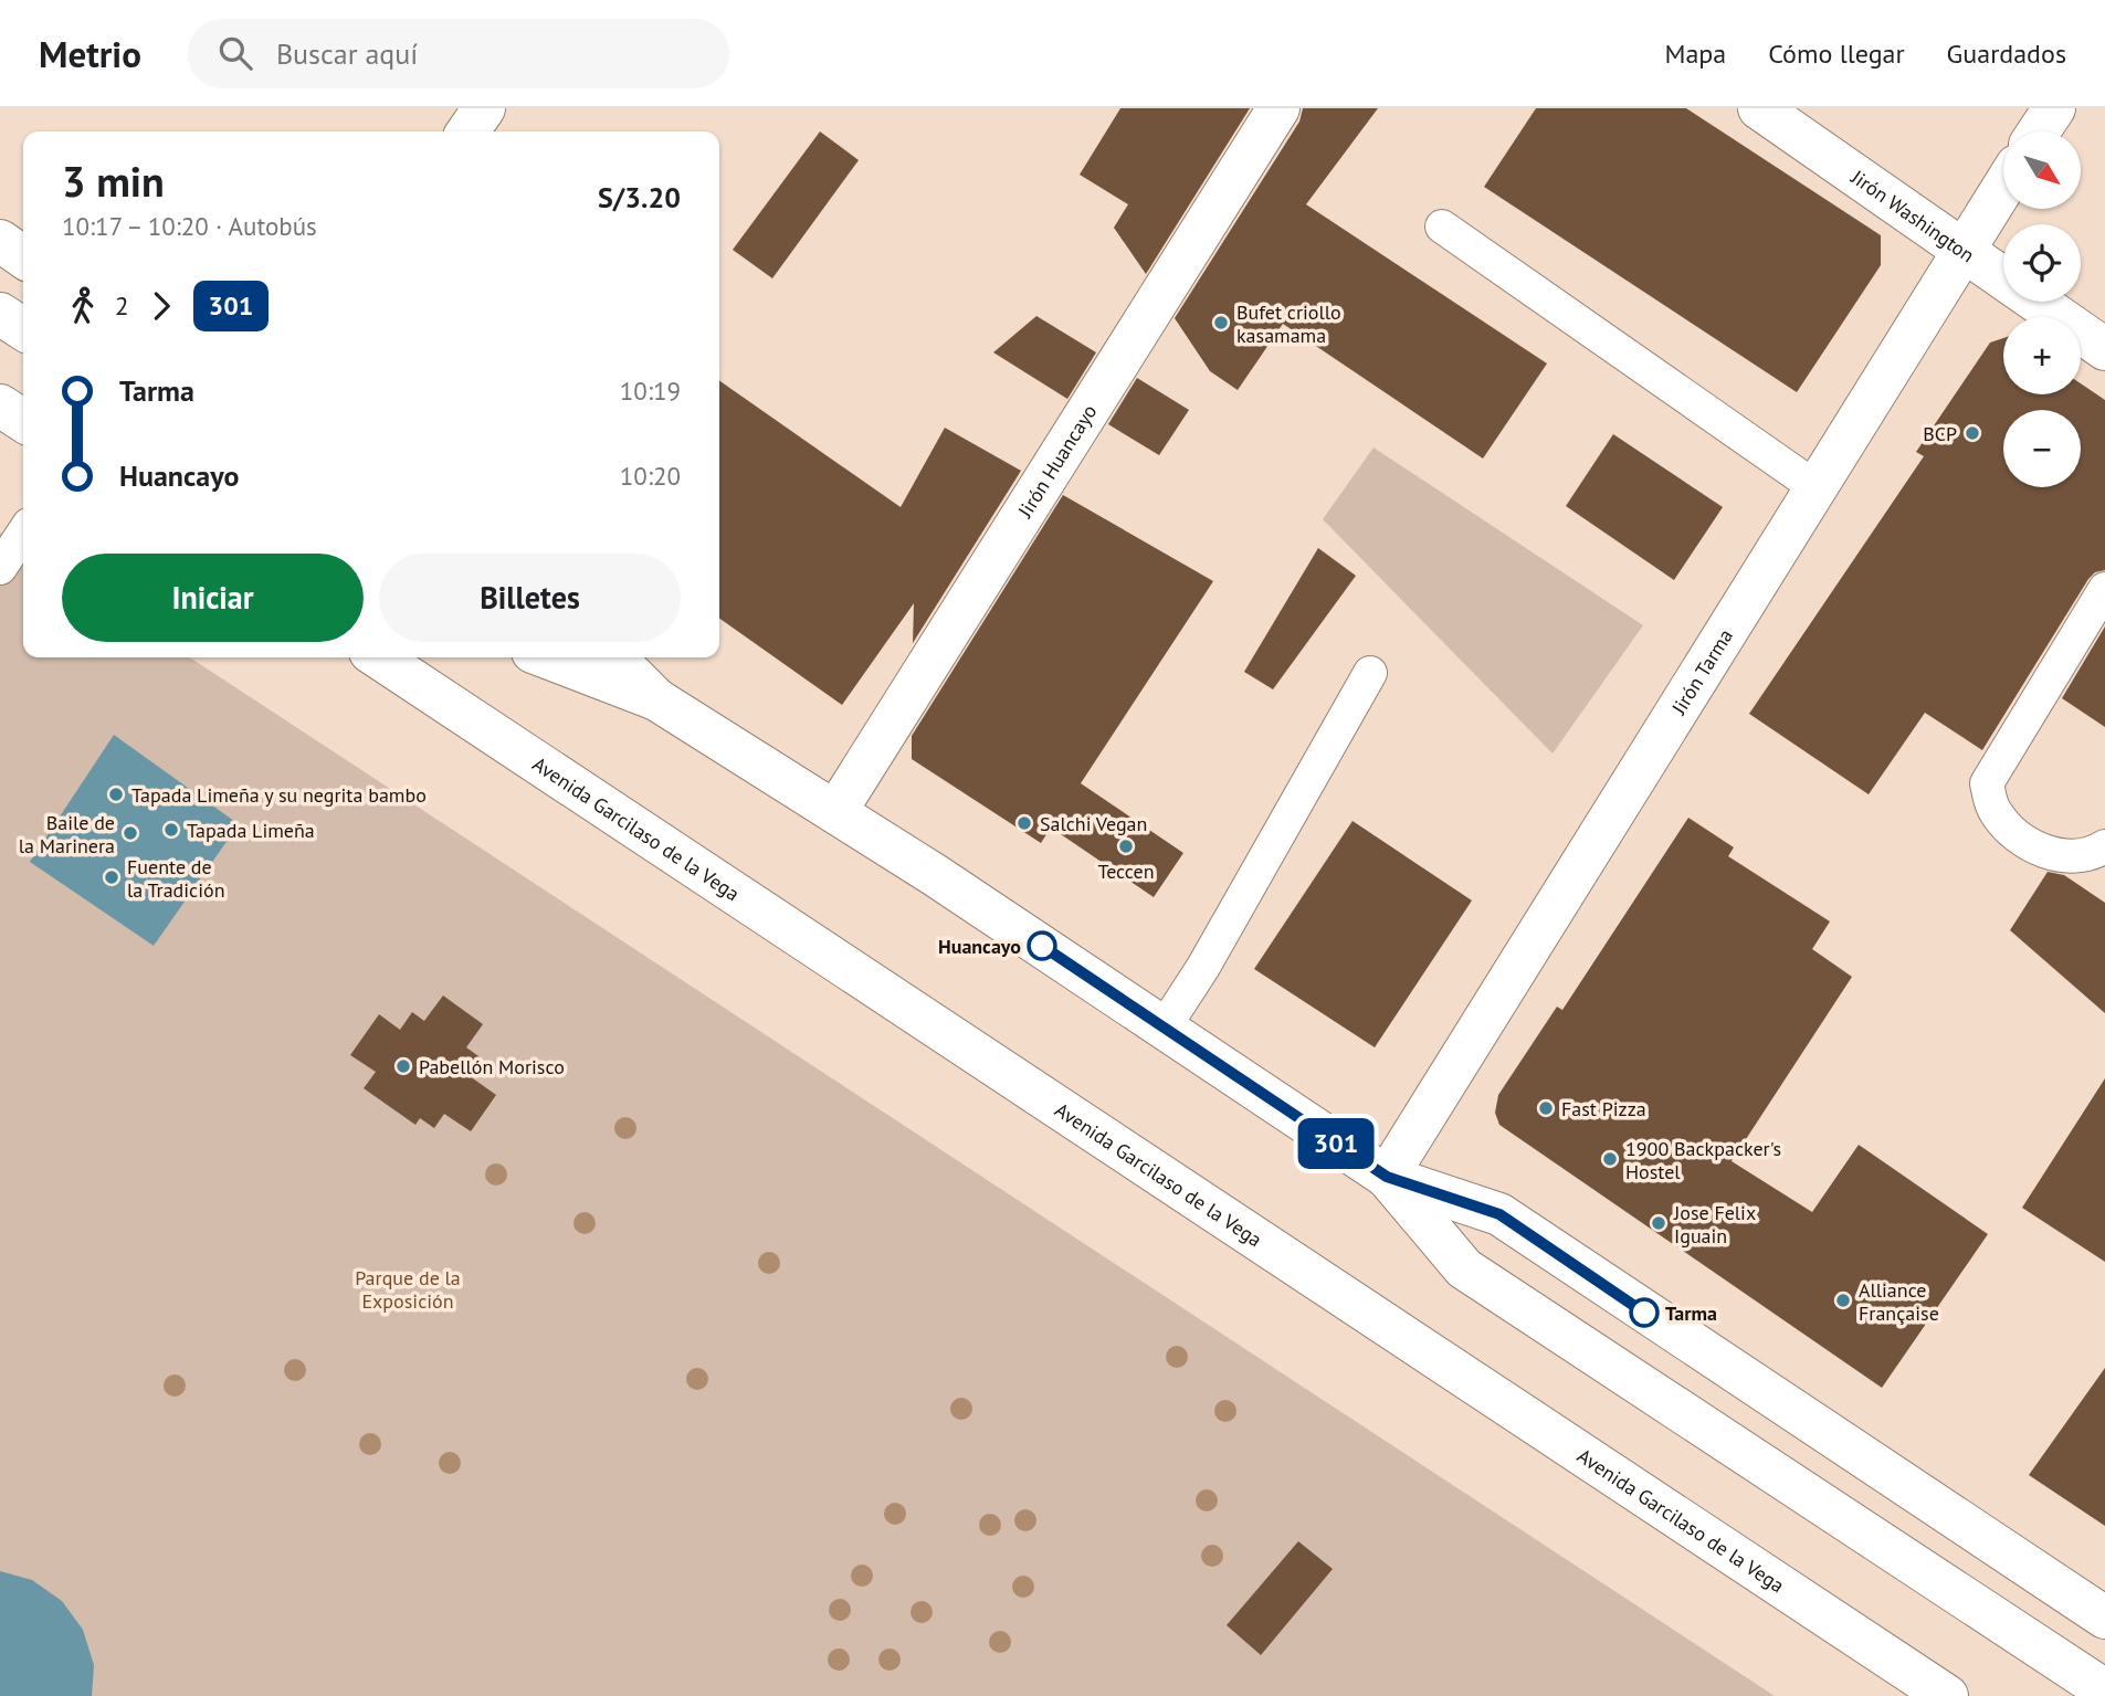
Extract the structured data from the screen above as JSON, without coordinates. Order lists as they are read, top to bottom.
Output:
{
  "streets": {
    "main road": [
      "Jirón Washington",
      "Jirón Huancayo",
      "Jirón Tarma",
      "Avenida Garcilaso de la Vega"
    ]
  },
  "crossings": [
    ["Jirón Washington", "Jirón Tarma"]
  ],
  "parks": ["Parque de la Exposición"],
  "places": [
    "Bufet criollo kasamama",
    "BCP",
    "Tapada Limeña y su negrita bambo",
    "Salchi Vegan",
    "Tapada Limeña",
    "Baile de la Marinera",
    "Teccen",
    "Fuente de la Tradición",
    "Huancayo",
    "Pabellón Morisco",
    "Fast Pizza",
    "1900 Backpacker's Hostel",
    "Jose Felix Iguain",
    "Alliance Française",
    "Tarma"
  ],
  "lines": ["bus line 301"],
  "north": "bottom right",
  "page": {
    "header": "Metrio",
    "search": "Buscar aquí",
    "nav": ["Mapa", "Cómo llegar", "Guardados"],
    "on_map": "301",
    "map_buttons": ["+", "−"],
    "heading": ["3 min", "10:17 – 10:20 · Autobús", "S/3.20"],
    "legs": ["2", "301"],
    "list": [
      {
        "name": "Tarma",
        "value": "10:19"
      },
      {
        "name": "Huancayo",
        "value": "10:20"
      }
    ],
    "buttons": ["Iniciar", "Billetes"]
  }
}
